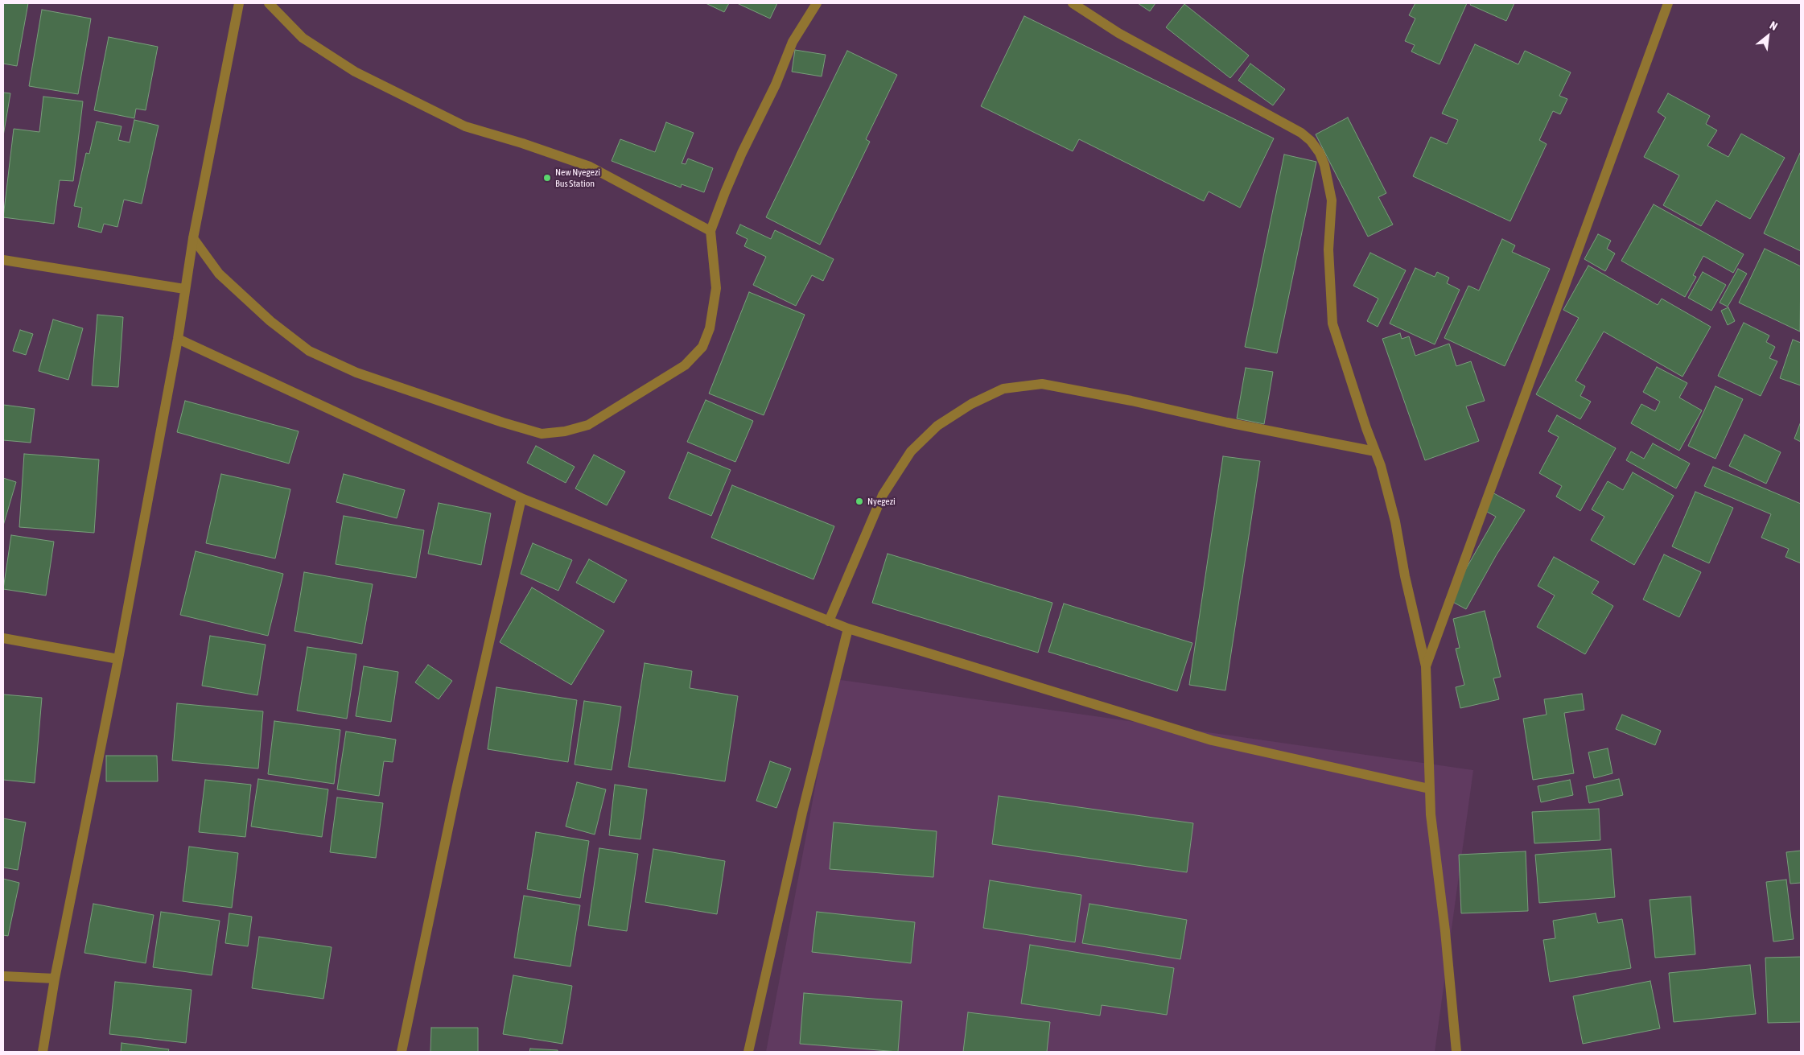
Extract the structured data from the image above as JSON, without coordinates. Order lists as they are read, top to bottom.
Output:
{
  "places": ["New Nyegezi Bus Station", "Nyegezi"],
  "north": "top right"
}
